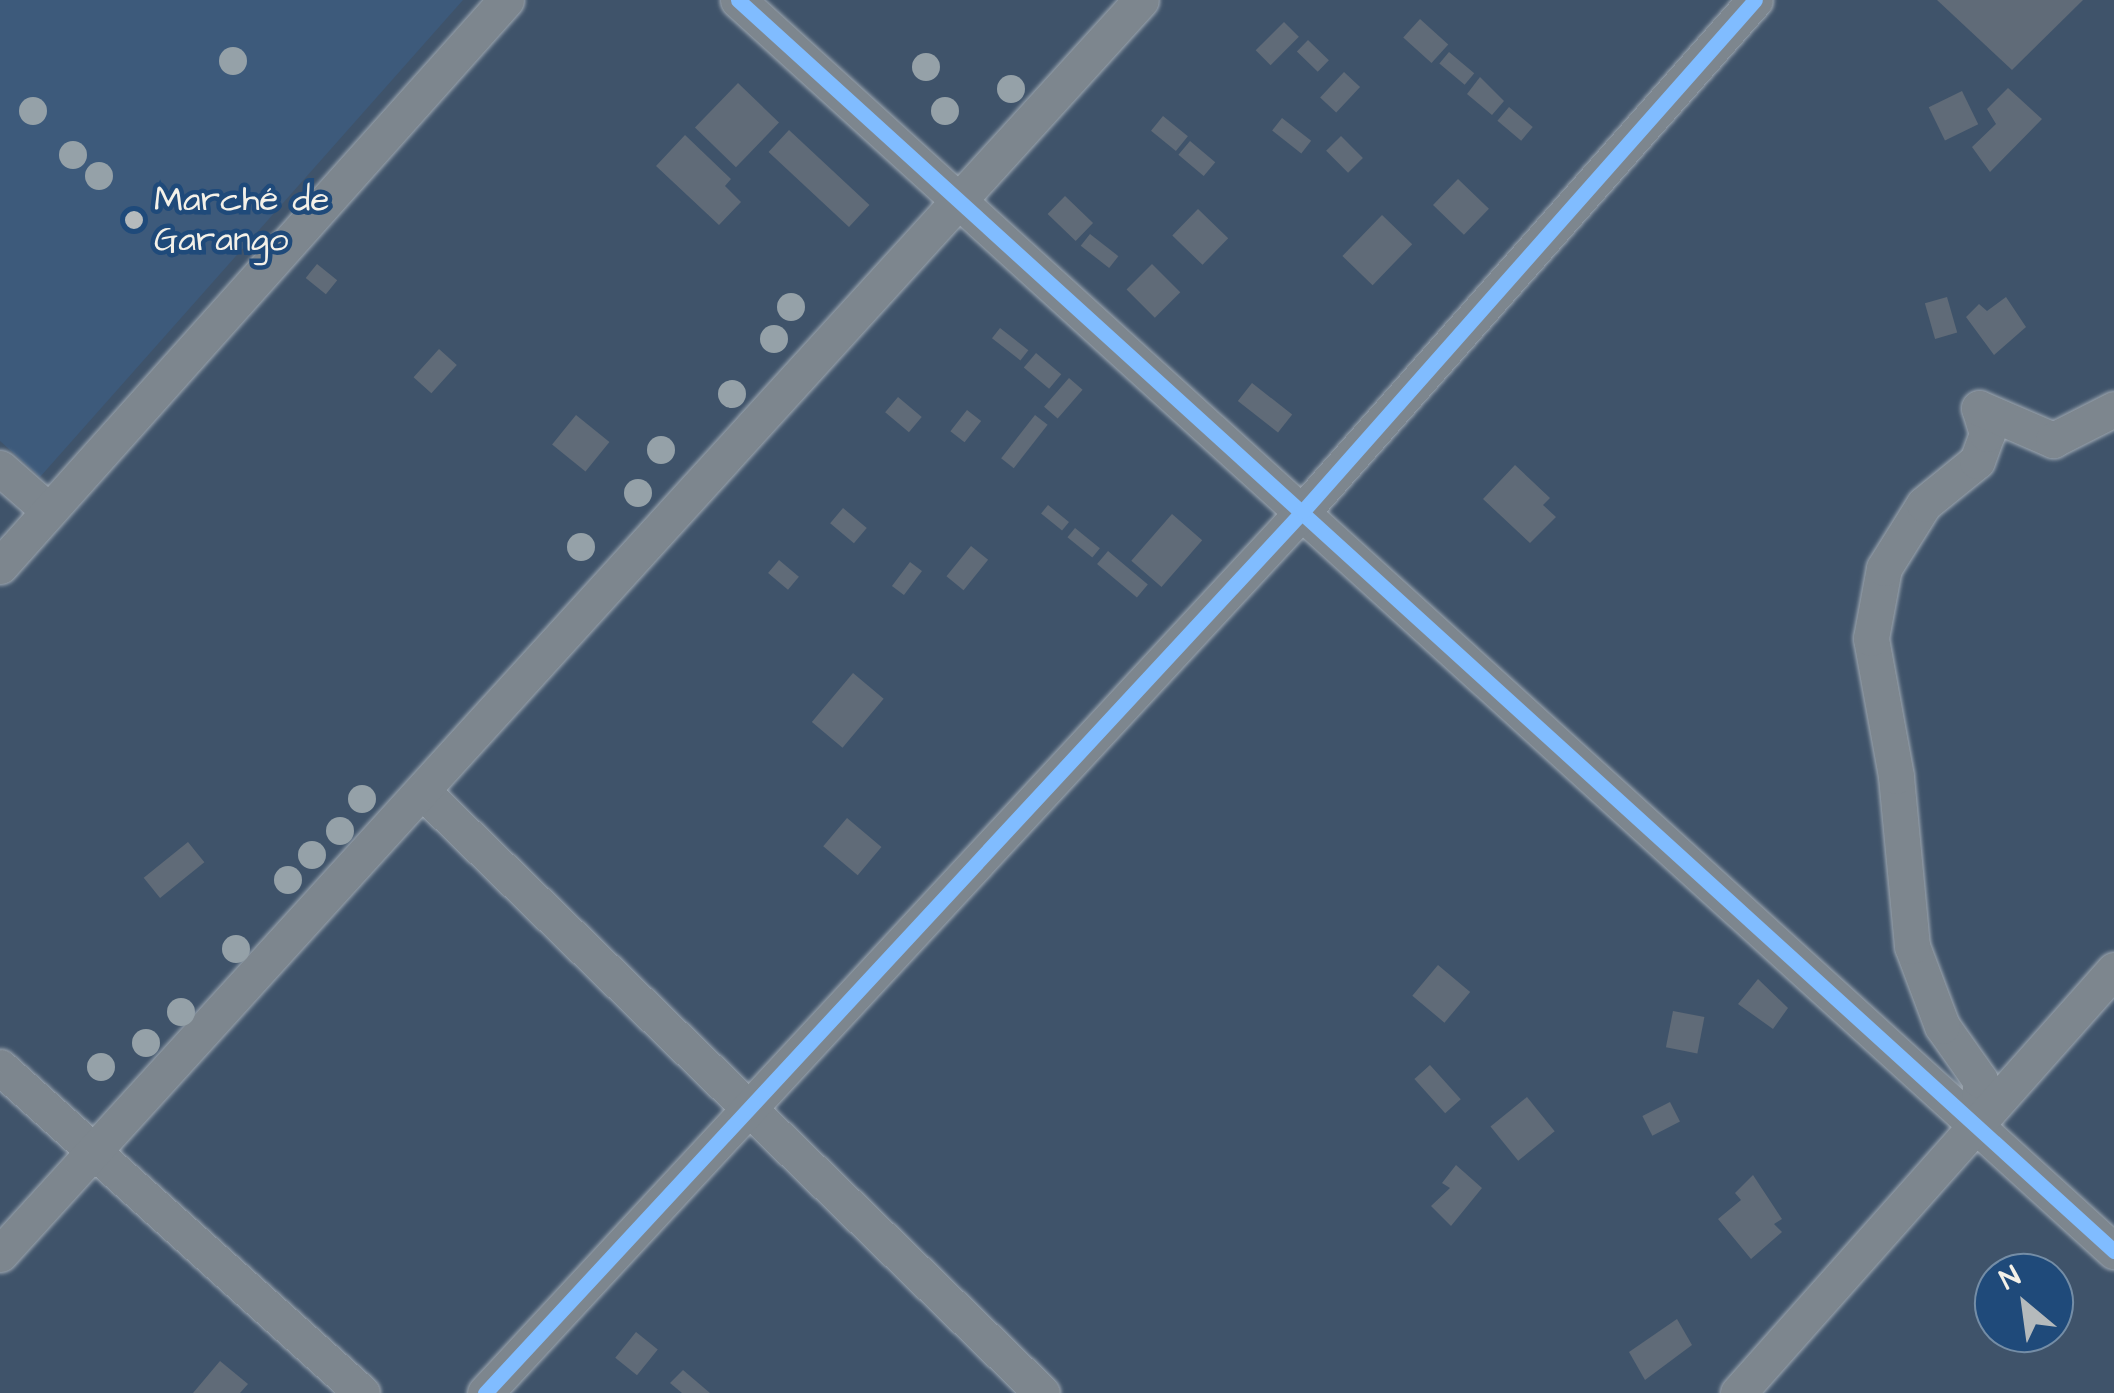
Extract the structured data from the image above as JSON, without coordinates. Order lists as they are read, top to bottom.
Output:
{
  "places": ["Marché de Garango"],
  "north": "top left"
}
